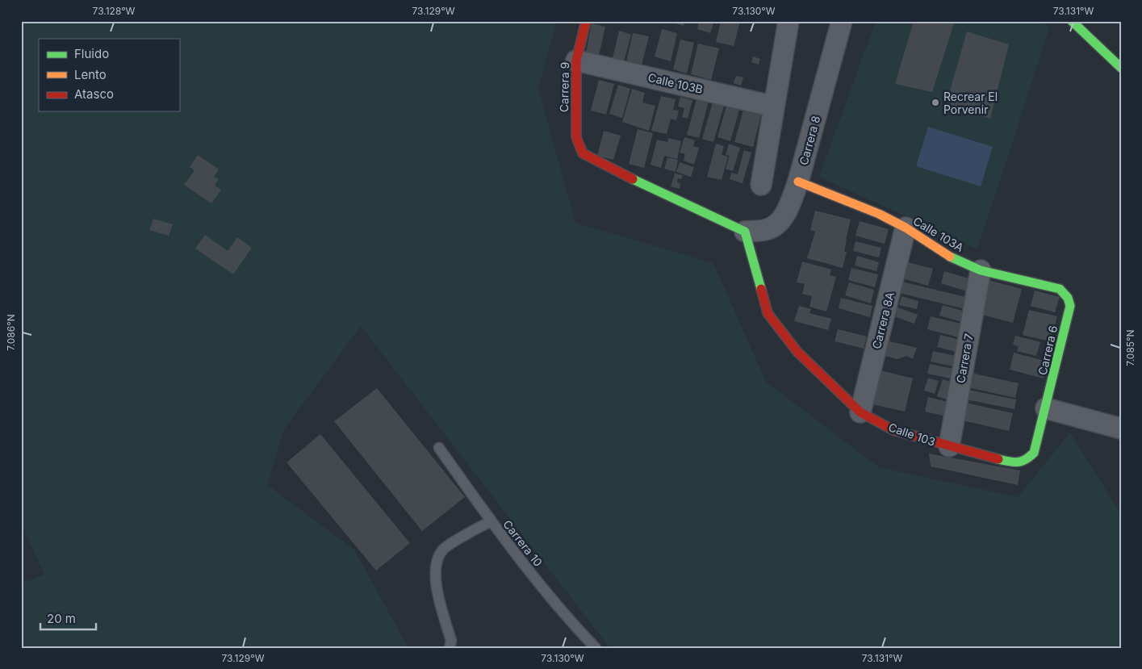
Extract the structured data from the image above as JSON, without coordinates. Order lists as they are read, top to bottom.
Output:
{
  "streets": {
    "street": [
      "Calle 103B",
      "Carrera 9",
      "Carrera 8",
      "Calle 103A",
      "Carrera 8A",
      "Carrera 6",
      "Carrera 7",
      "Calle 103"
    ],
    "lane": ["Carrera 10"]
  },
  "crossings": [
    ["Calle 103B", "Carrera 9"],
    ["Carrera 9", "Carrera 8"],
    ["Carrera 9", "Calle 103"],
    ["Carrera 8", "Calle 103A"],
    ["Carrera 8", "Calle 103"],
    ["Calle 103A", "Carrera 8A"],
    ["Calle 103A", "Carrera 6"],
    ["Calle 103A", "Carrera 7"],
    ["Carrera 8A", "Calle 103"],
    ["Carrera 6", "Calle 103"],
    ["Carrera 7", "Calle 103"]
  ],
  "places": ["Recrear El Porvenir"],
  "legend": ["Fluido", "Lento", "Atasco"],
  "scale_bar": "20 m",
  "coordinates": [
    "73.128°W",
    "73.129°W",
    "73.130°W",
    "73.131°W",
    "7.086°N",
    "7.085°N"
  ]
}
